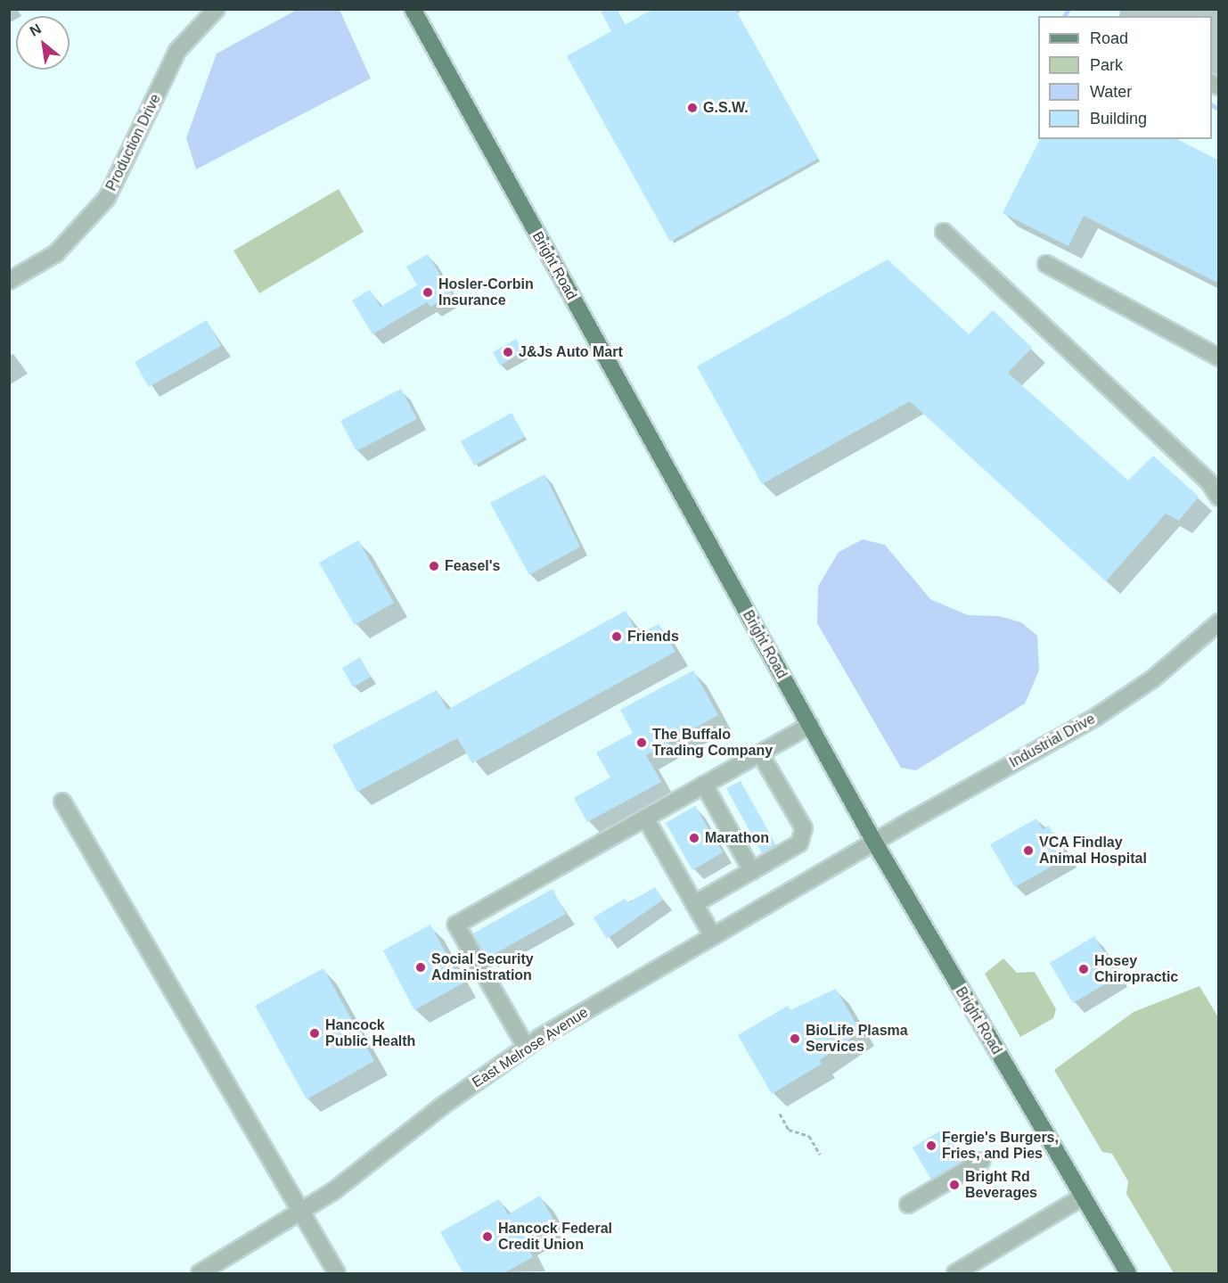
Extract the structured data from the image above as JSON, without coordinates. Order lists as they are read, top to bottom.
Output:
{
  "streets": {
    "main road": ["Bright Road"],
    "street": ["Production Drive", "Industrial Drive", "East Melrose Avenue"]
  },
  "crossings": [
    ["Bright Road", "Industrial Drive"],
    ["Bright Road", "East Melrose Avenue"],
    ["Industrial Drive", "East Melrose Avenue"]
  ],
  "places": [
    "G.S.W.",
    "Hosler-Corbin Insurance",
    "J&Js Auto Mart",
    "Feasel's",
    "Friends",
    "The Buffalo Trading Company",
    "Marathon",
    "VCA Findlay Animal Hospital",
    "Social Security Administration",
    "Hosey Chiropractic",
    "Hancock Public Health",
    "BioLife Plasma Services",
    "Fergie's Burgers, Fries, and Pies",
    "Bright Rd Beverages",
    "Hancock Federal Credit Union"
  ],
  "legend": [
    "Road",
    "Park",
    "Water",
    "Building"
  ],
  "north": "top left"
}
